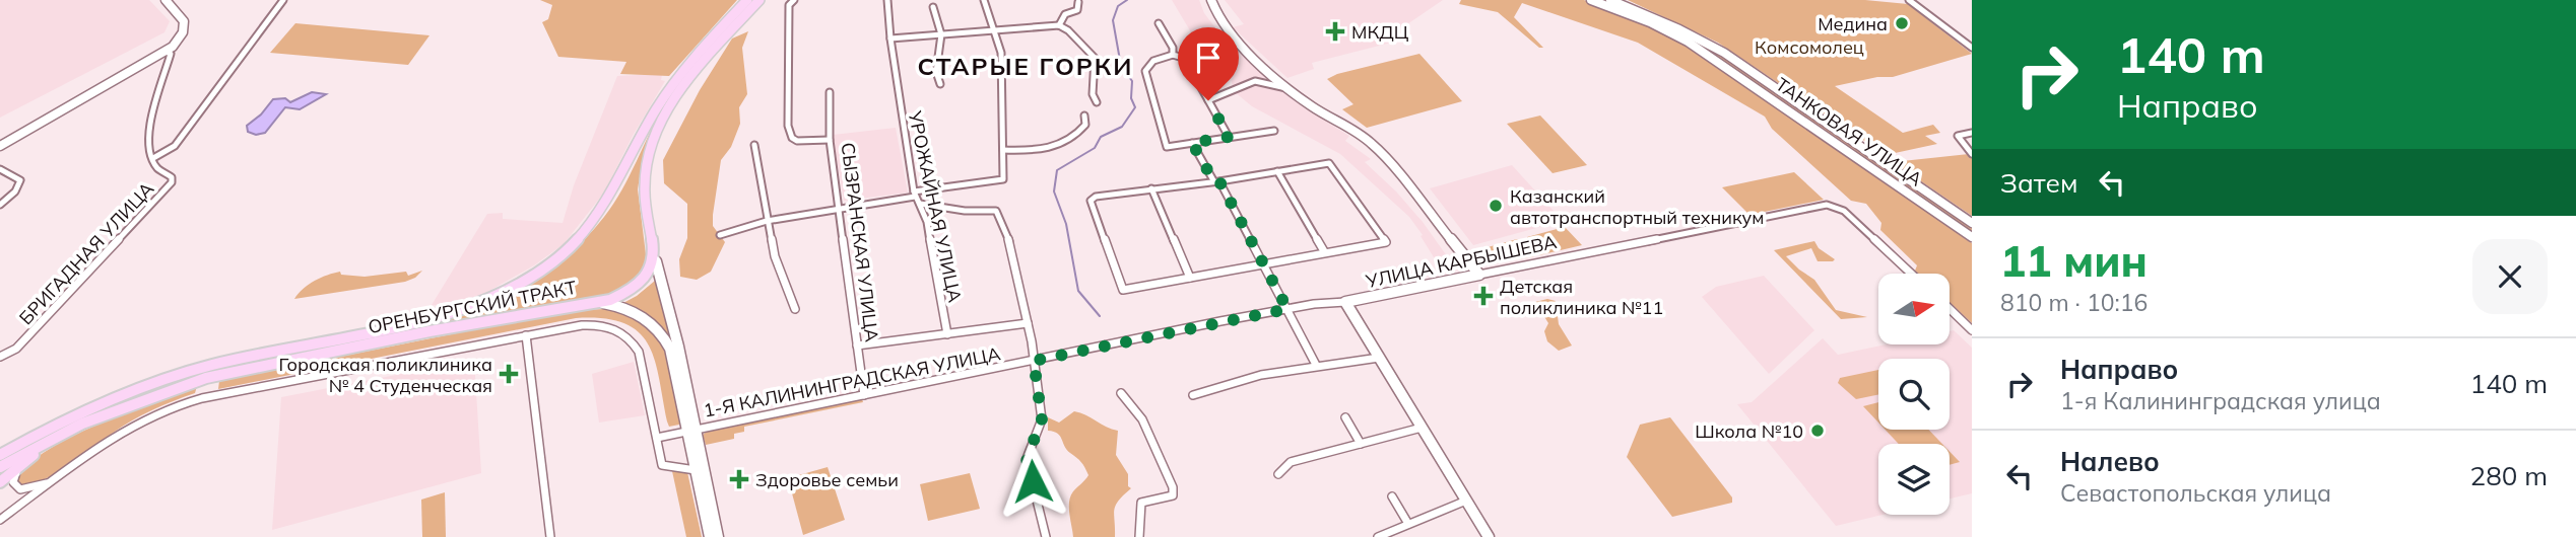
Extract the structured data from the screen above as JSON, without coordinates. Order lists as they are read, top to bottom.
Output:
{
  "streets": {
    "main road": ["ТАНКОВАЯ УЛИЦА", "УЛИЦА КАРБЫШЕВА", "ОРЕНБУРГСКИЙ ТРАКТ"],
    "street": [
      "УРОЖАЙНАЯ УЛИЦА",
      "СЫЗРАНСКАЯ УЛИЦА",
      "БРИГАДНАЯ УЛИЦА",
      "1-Я КАЛИНИНГРАДСКАЯ УЛИЦА"
    ]
  },
  "crossings": [
    ["СЫЗРАНСКАЯ УЛИЦА", "1-Я КАЛИНИНГРАДСКАЯ УЛИЦА"],
    ["УЛИЦА КАРБЫШЕВА", "1-Я КАЛИНИНГРАДСКАЯ УЛИЦА"]
  ],
  "districts": ["СТАРЫЕ ГОРКИ"],
  "parks": ["Комсомолец"],
  "places": {
    "other": ["Медина", "Казанский автотранспортный техникум", "Школа №10"],
    "health": [
      "МКДЦ",
      "Детская поликлиника №11",
      "Городская поликлиника № 4 Студенческая",
      "Здоровье семьи"
    ]
  },
  "north": "right",
  "page": {
    "turn": ["140 m", "Направо"],
    "then": "Затем",
    "heading": ["11 мин", "810 m · 10:16"],
    "list": [
      {
        "name": "Направо",
        "note": "1-я Калининградская улица",
        "value": "140 m"
      },
      {
        "name": "Налево",
        "note": "Севастопольская улица",
        "value": "280 m"
      }
    ]
  }
}
